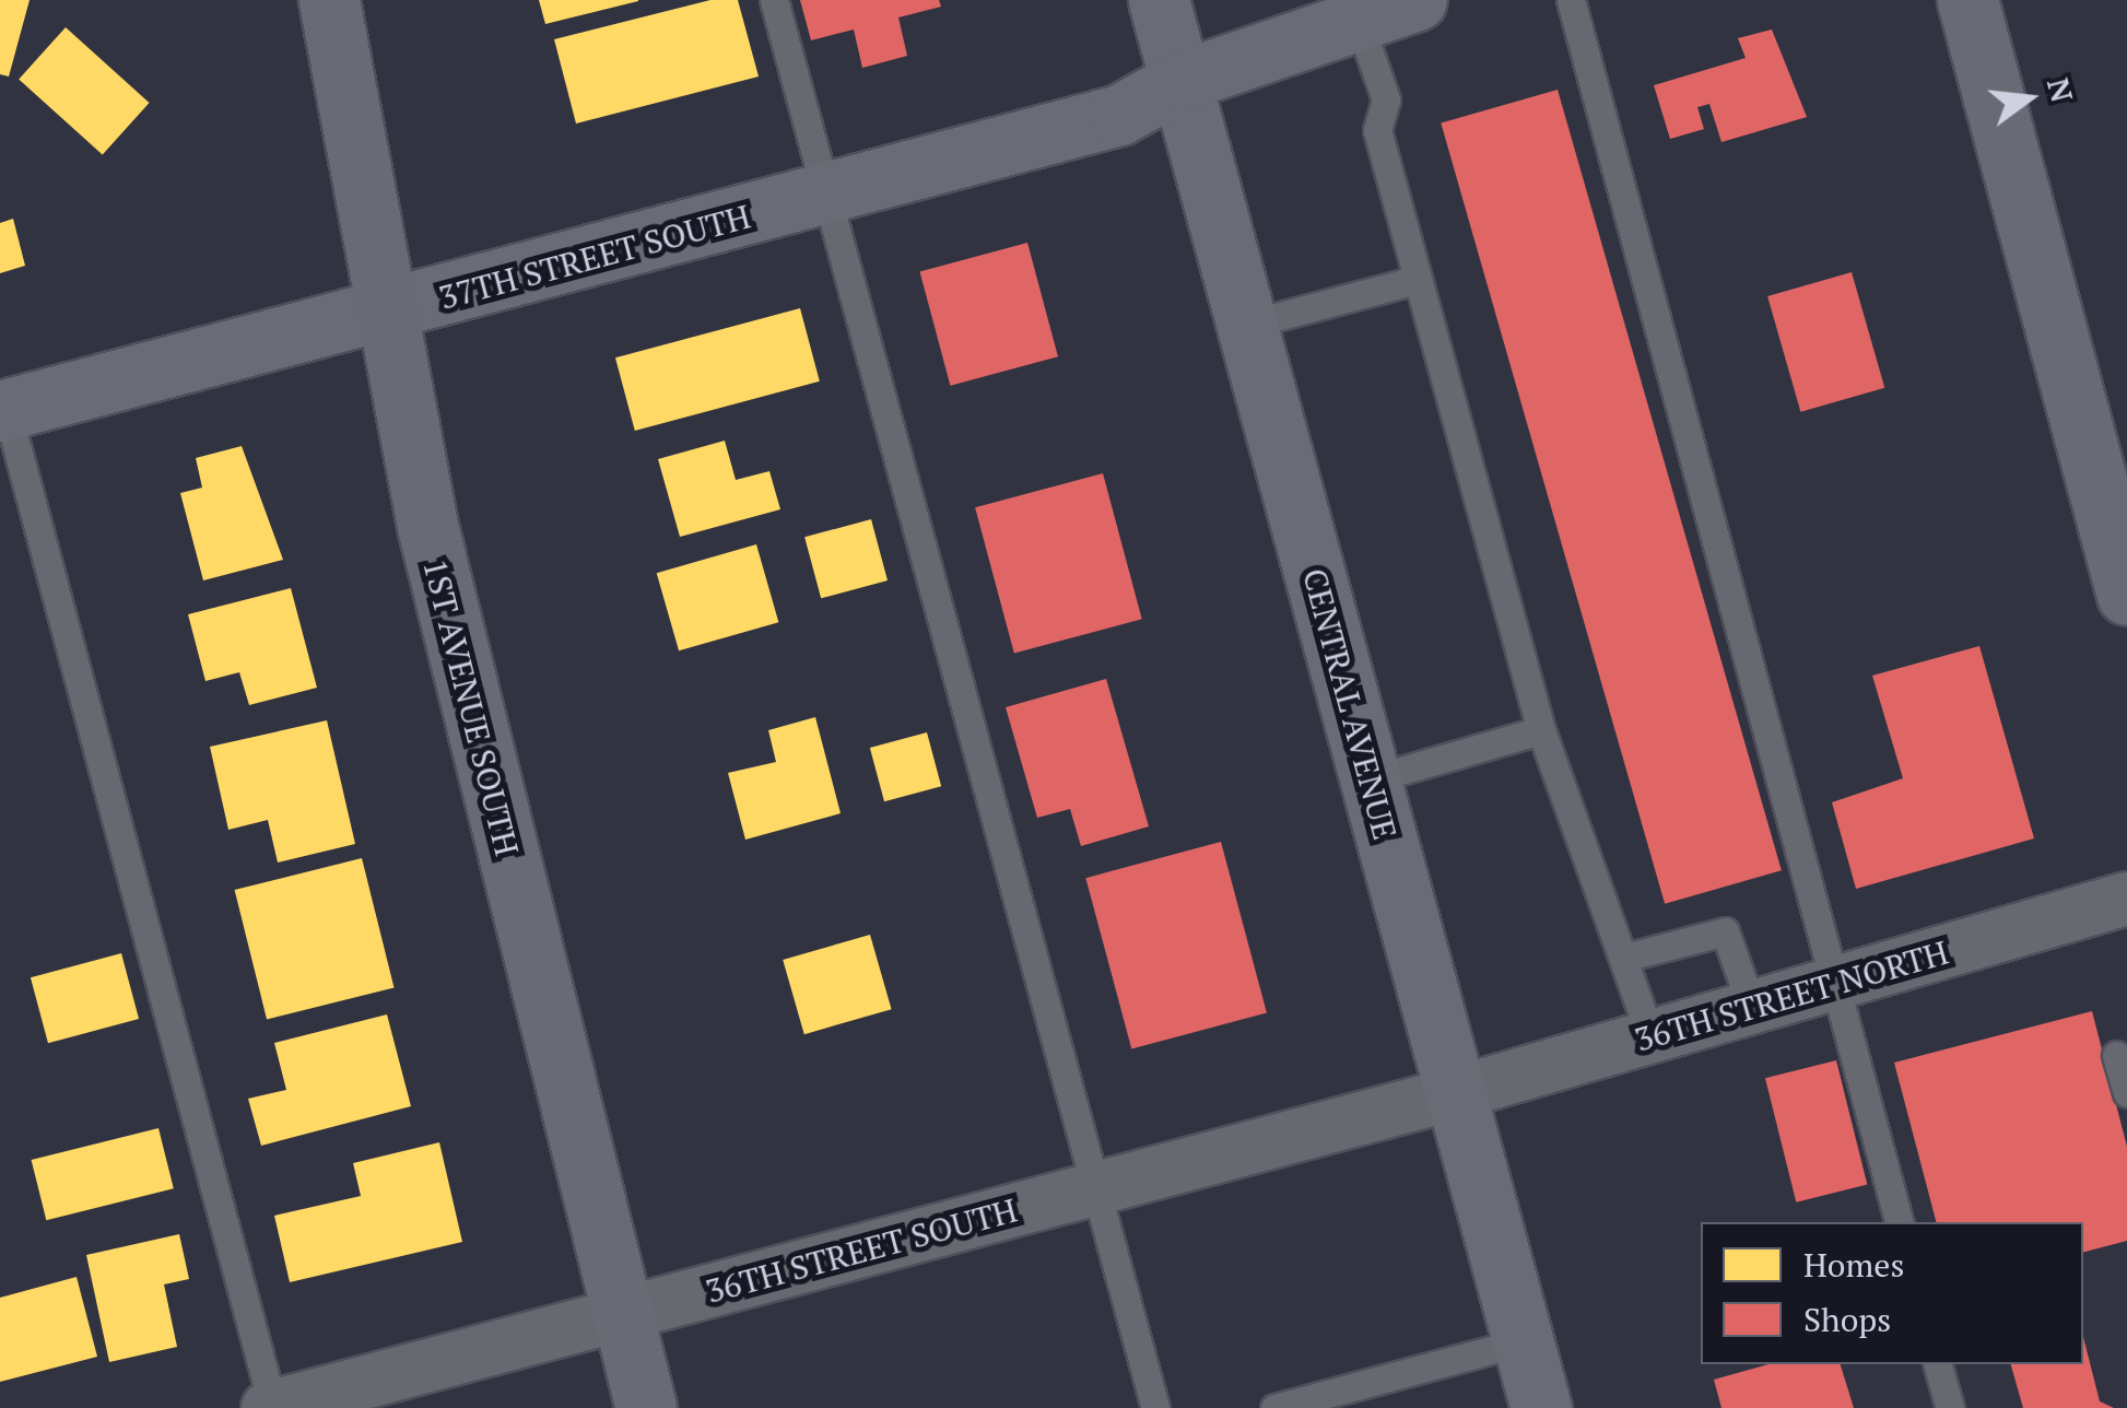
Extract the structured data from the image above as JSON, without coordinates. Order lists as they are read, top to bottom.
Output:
{
  "streets": {
    "main road": ["1ST AVENUE SOUTH"],
    "street": [
      "37TH STREET SOUTH",
      "CENTRAL AVENUE",
      "36TH STREET NORTH",
      "36TH STREET SOUTH"
    ]
  },
  "crossings": [
    ["37TH STREET SOUTH", "CENTRAL AVENUE"],
    ["37TH STREET SOUTH", "1ST AVENUE SOUTH"],
    ["CENTRAL AVENUE", "36TH STREET NORTH"],
    ["CENTRAL AVENUE", "36TH STREET SOUTH"],
    ["1ST AVENUE SOUTH", "36TH STREET SOUTH"],
    ["36TH STREET NORTH", "36TH STREET SOUTH"]
  ],
  "legend": ["Homes", "Shops"],
  "north": "right"
}
